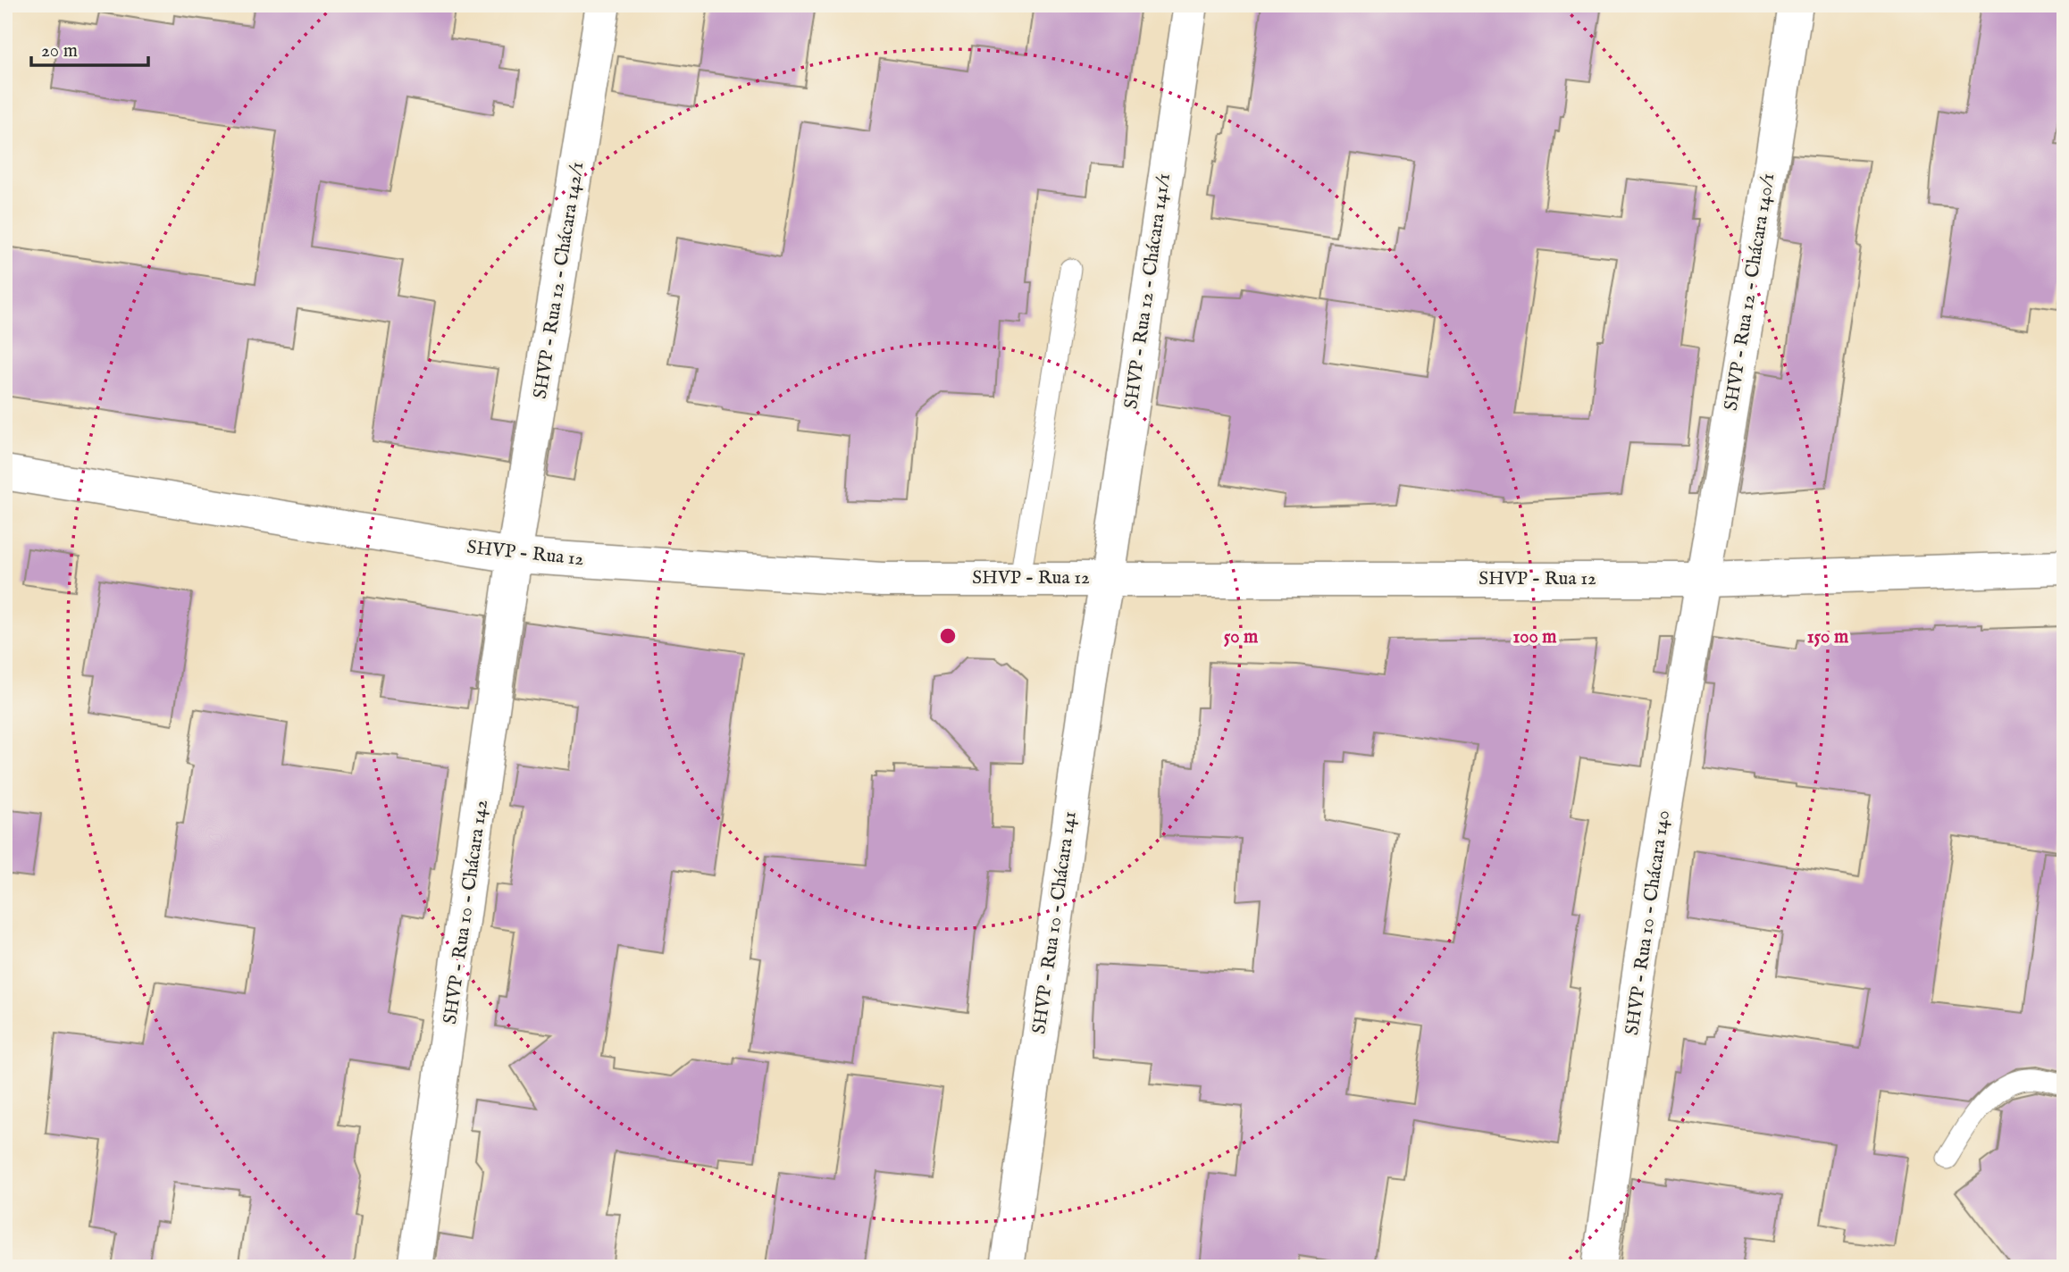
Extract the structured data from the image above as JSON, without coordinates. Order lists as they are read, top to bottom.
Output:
{
  "streets": {
    "street": [
      "SHVP - Rua 12 - Chácara 142/1",
      "SHVP - Rua 12 - Chácara 141/1",
      "SHVP - Rua 12 - Chácara 140/1",
      "SHVP - Rua 12",
      "SHVP - Rua 10 - Chácara 142",
      "SHVP - Rua 10 - Chácara 141",
      "SHVP - Rua 10 - Chácara 140"
    ]
  },
  "crossings": [
    ["SHVP - Rua 12 - Chácara 142/1", "SHVP - Rua 12"],
    ["SHVP - Rua 12 - Chácara 142/1", "SHVP - Rua 10 - Chácara 142"],
    ["SHVP - Rua 12 - Chácara 141/1", "SHVP - Rua 12"],
    ["SHVP - Rua 12 - Chácara 141/1", "SHVP - Rua 10 - Chácara 141"],
    ["SHVP - Rua 12 - Chácara 140/1", "SHVP - Rua 12"],
    ["SHVP - Rua 12 - Chácara 140/1", "SHVP - Rua 10 - Chácara 140"],
    ["SHVP - Rua 12", "SHVP - Rua 10 - Chácara 142"],
    ["SHVP - Rua 12", "SHVP - Rua 10 - Chácara 141"],
    ["SHVP - Rua 12", "SHVP - Rua 10 - Chácara 140"]
  ],
  "scale_bar": "20 m",
  "rings": ["50 m", "100 m", "150 m"]
}
